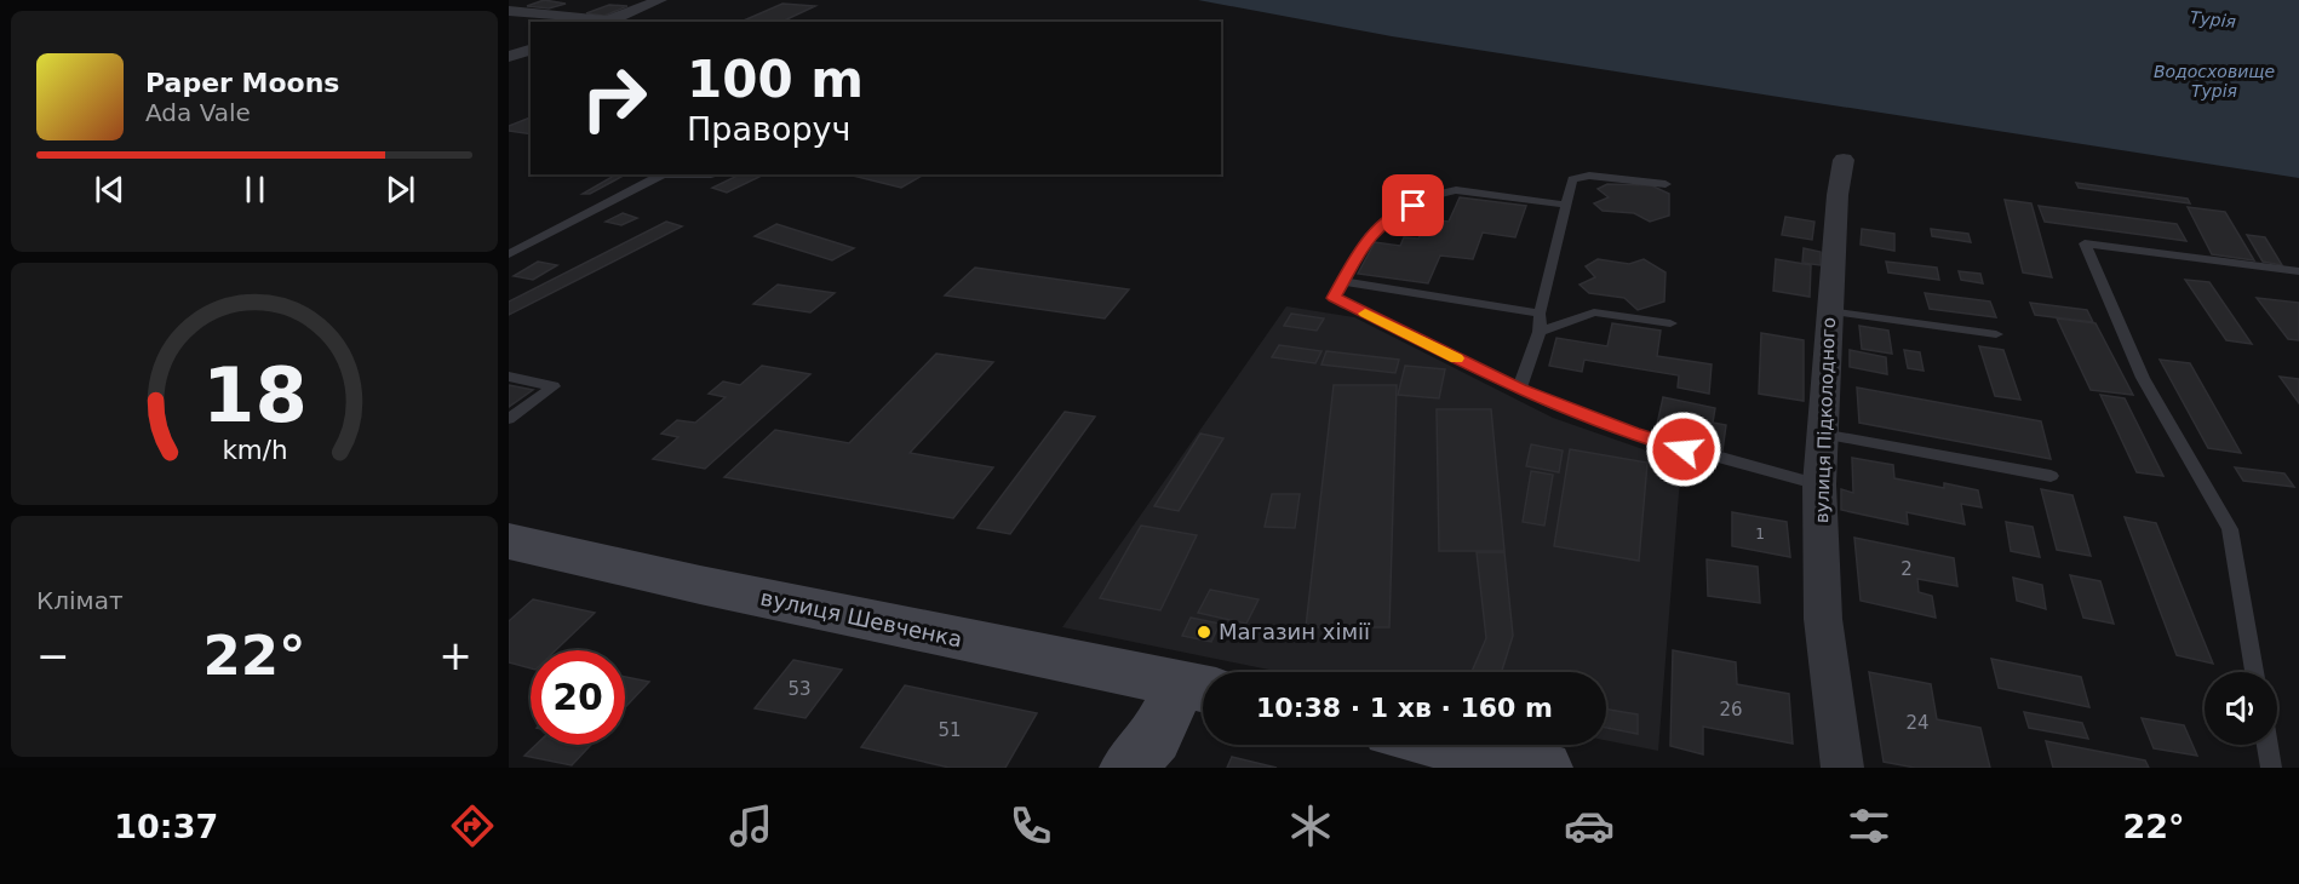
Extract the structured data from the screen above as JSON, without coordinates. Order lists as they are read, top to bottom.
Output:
{
  "streets": {
    "street": ["вулиця Підколодного", "вулиця Шевченка"]
  },
  "water": ["Турія", "Водосховище Турія"],
  "places": ["Магазин хімії"],
  "house_numbers": [
    "1",
    "2",
    "53",
    "26",
    "24",
    "51"
  ],
  "page": {
    "turn": ["100 m", "Праворуч"],
    "song": ["Paper Moons", "Ada Vale"],
    "tile": "Клімат",
    "heat": ["−", "22°", "+"],
    "limit": "20",
    "trip": "10:38 · 1 хв · 160 m",
    "tabs": ["10:37", "22°"],
    "gauge": ["18", "km/h"]
  }
}
